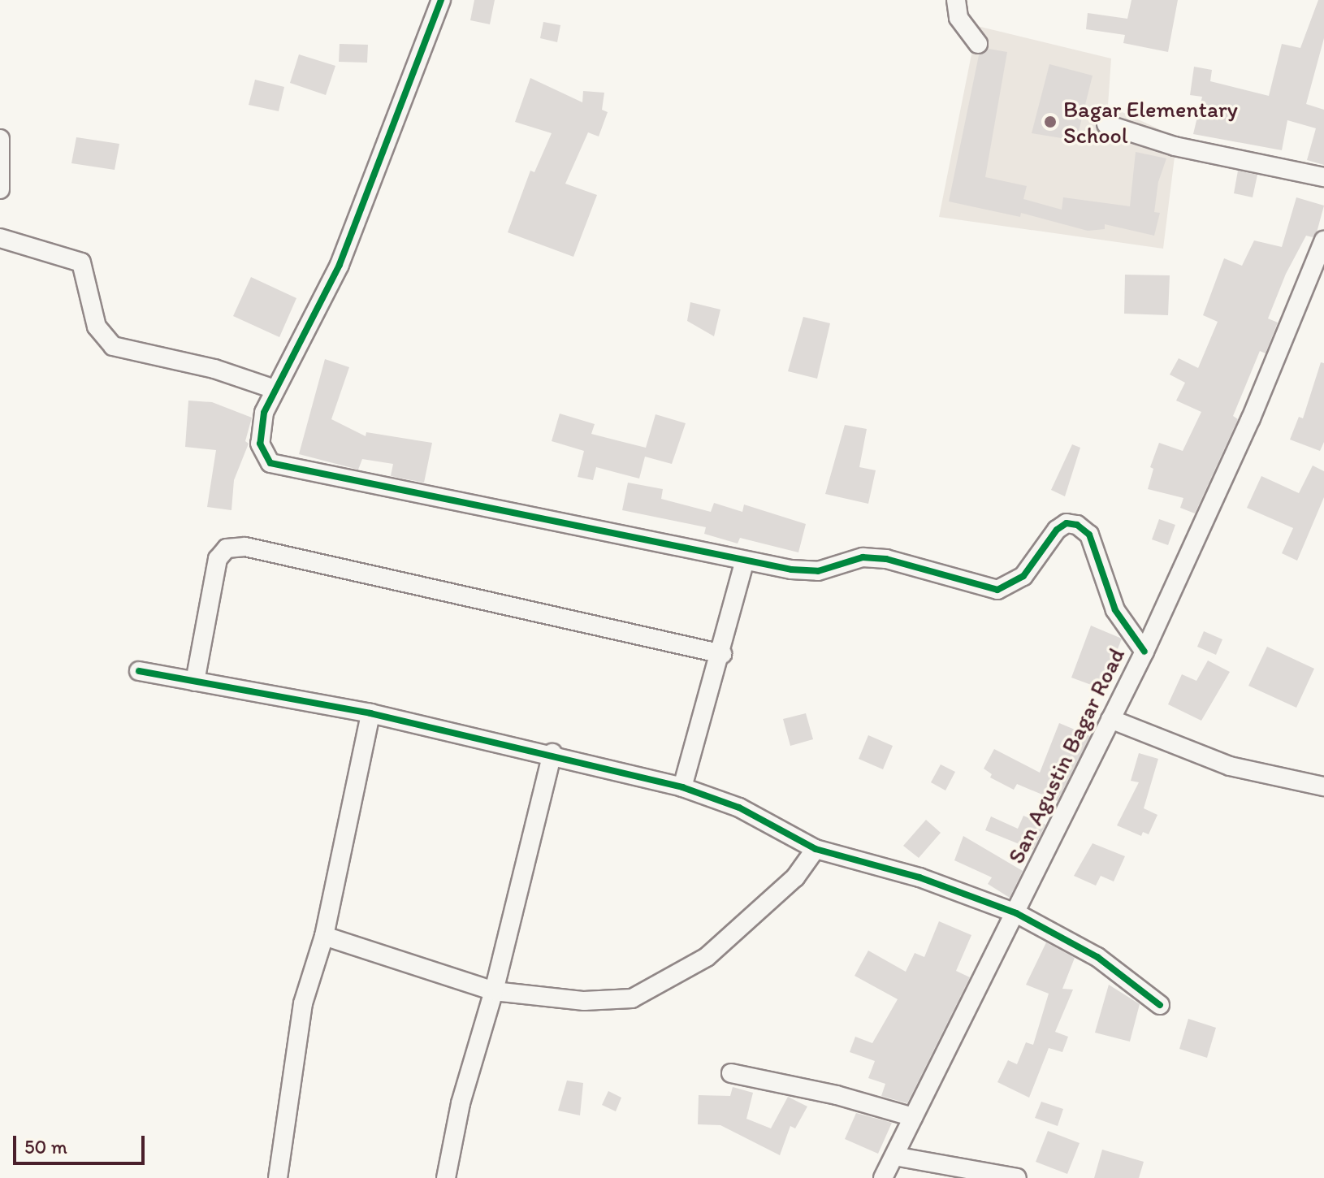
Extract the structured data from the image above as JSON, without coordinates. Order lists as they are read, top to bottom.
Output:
{
  "streets": {
    "street": ["San Agustin Bagar Road"]
  },
  "places": ["Bagar Elementary School"],
  "scale_bar": "50 m"
}
